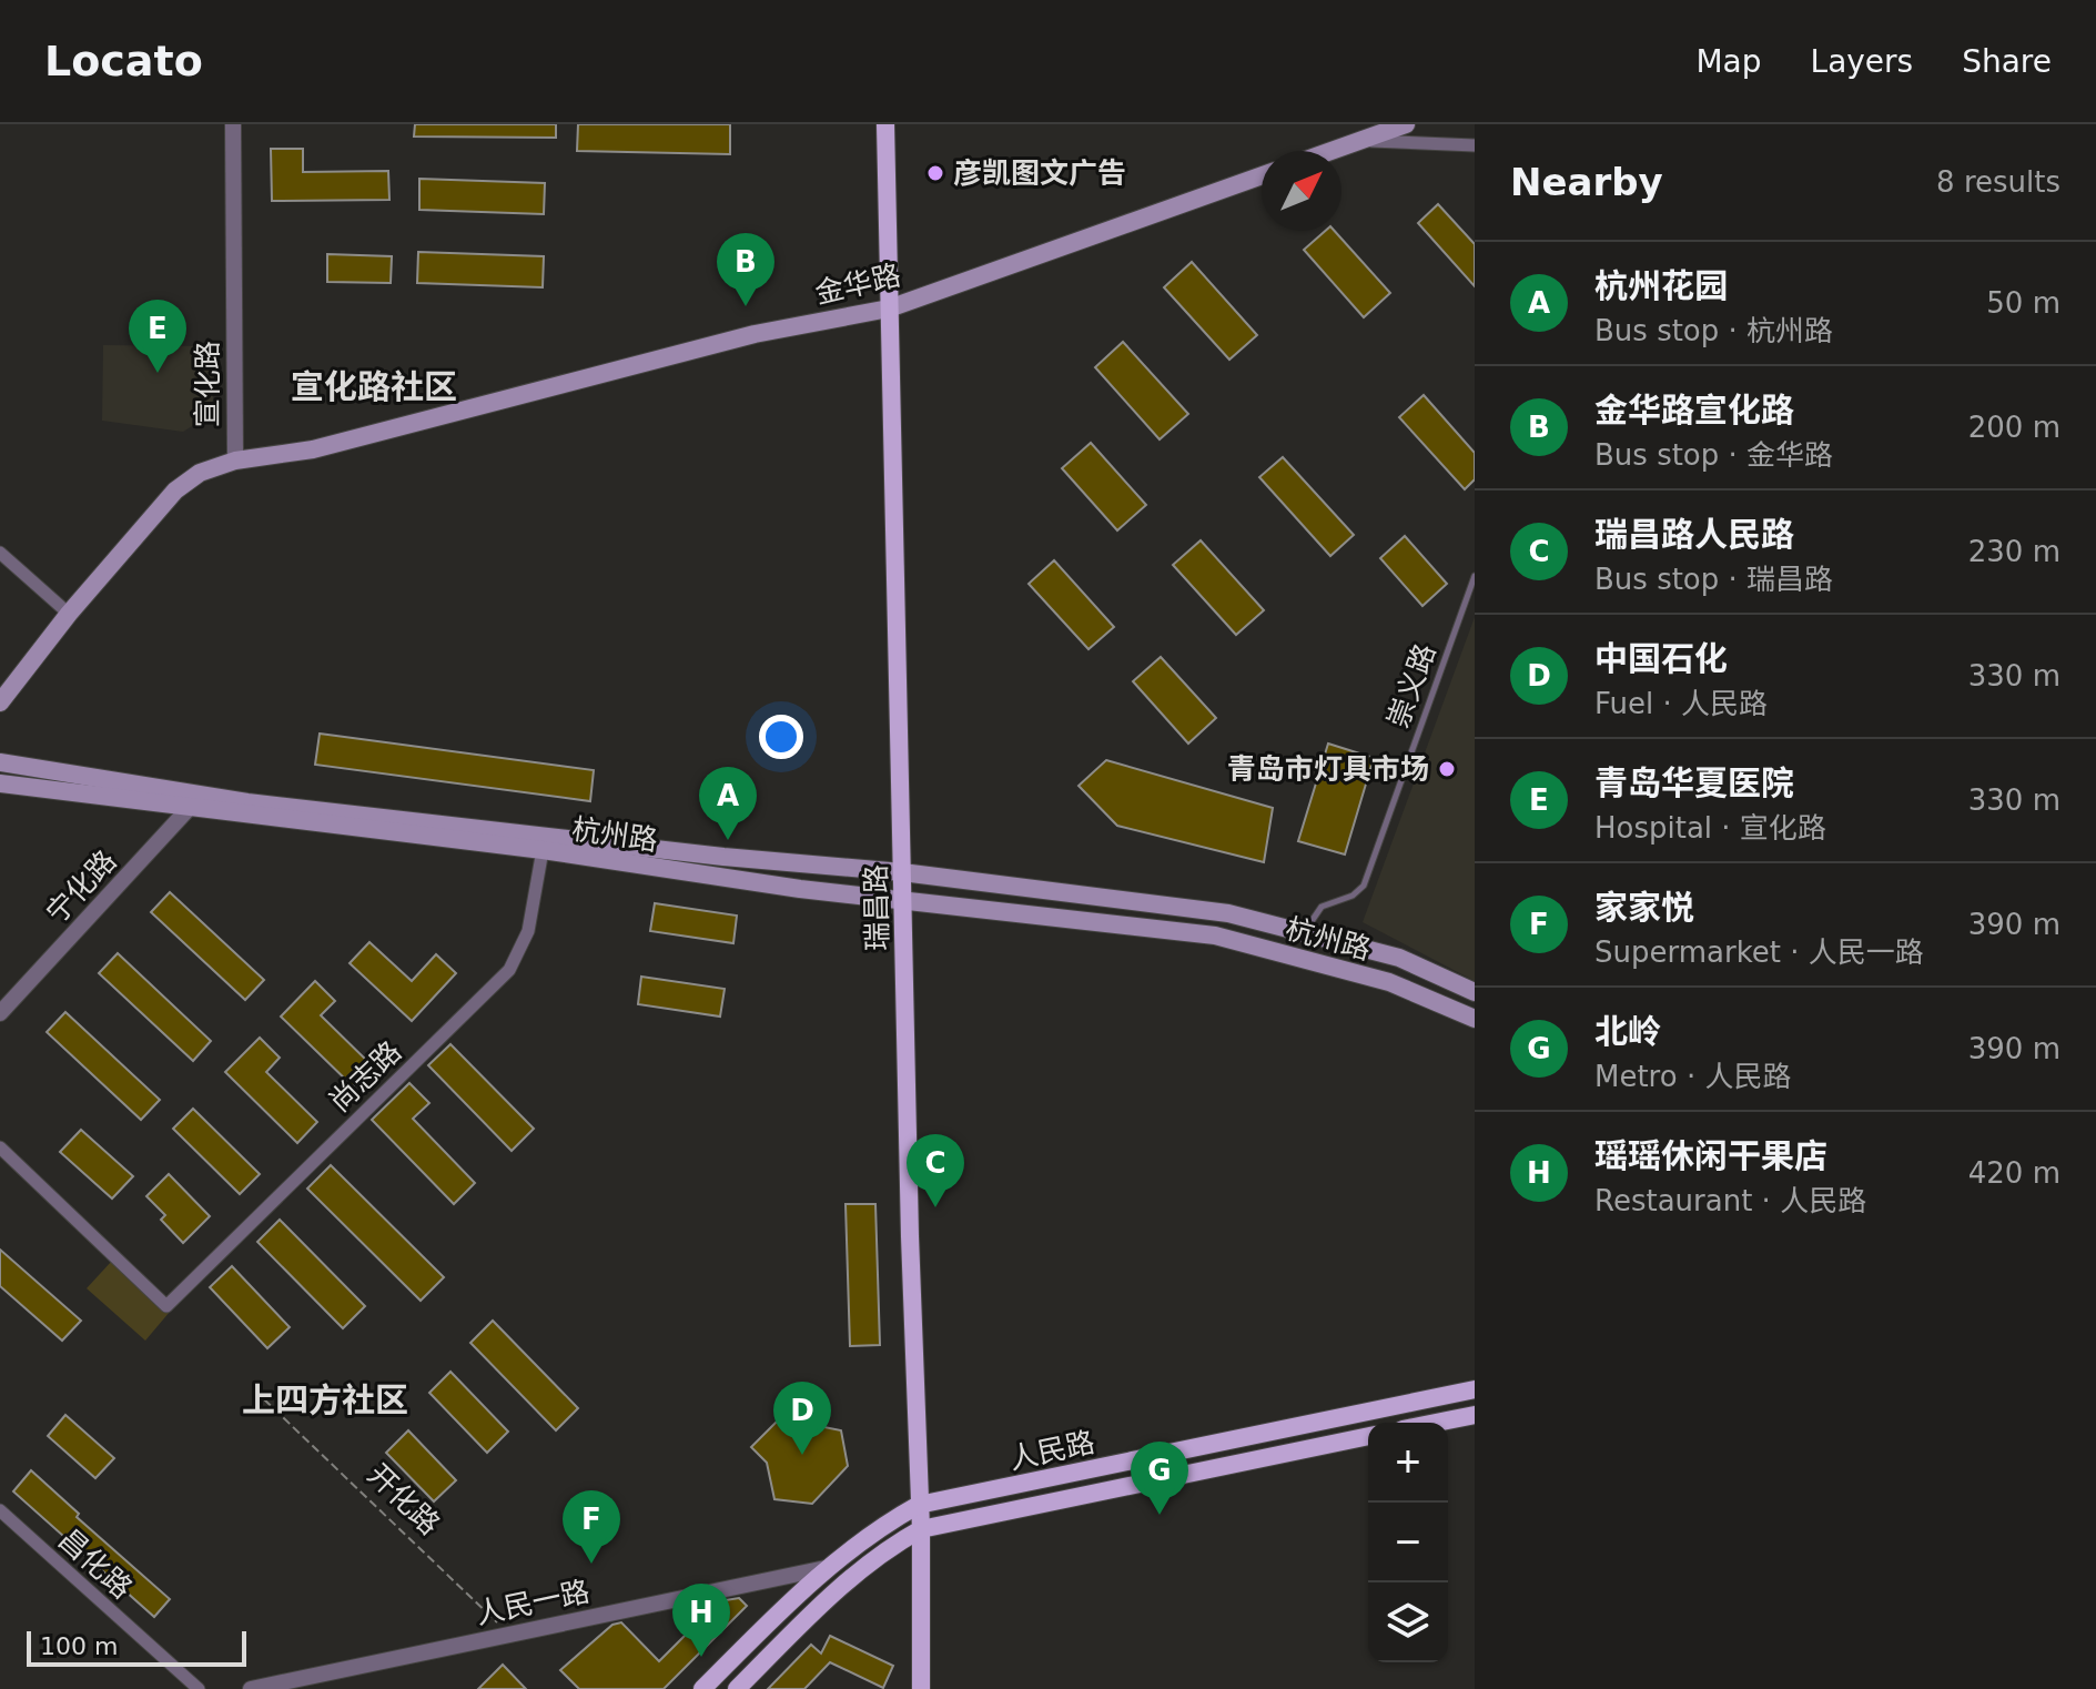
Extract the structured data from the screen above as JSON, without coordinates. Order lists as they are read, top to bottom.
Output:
{
  "streets": {
    "main road": [
      "金华路",
      "宣化路",
      "杭州路",
      "瑞昌路",
      "人民路"
    ],
    "street": [
      "宁化路",
      "尚志路",
      "昌化路",
      "人民一路"
    ],
    "lane": ["崇义路"],
    "path": ["开化路"]
  },
  "crossings": [
    ["金华路", "宣化路"],
    ["金华路", "瑞昌路"],
    ["崇义路", "杭州路"],
    ["杭州路", "宁化路"],
    ["杭州路", "瑞昌路"],
    ["杭州路", "尚志路"],
    ["瑞昌路", "人民路"],
    ["人民路", "人民一路"],
    ["开化路", "人民一路"]
  ],
  "districts": ["宣化路社区", "上四方社区"],
  "places": ["彦凯图文广告", "青岛市灯具市场"],
  "scale_bar": "100 m",
  "north": "top right",
  "page": {
    "header": "Locato",
    "nav": ["Map", "Layers", "Share"],
    "heading": ["Nearby", "8 results"],
    "pins": [
      "B",
      "E",
      "A",
      "C",
      "D",
      "G",
      "F",
      "H"
    ],
    "list": [
      {
        "mark": "A",
        "name": "杭州花园",
        "note": "Bus stop · 杭州路",
        "value": "50 m"
      },
      {
        "mark": "B",
        "name": "金华路宣化路",
        "note": "Bus stop · 金华路",
        "value": "200 m"
      },
      {
        "mark": "C",
        "name": "瑞昌路人民路",
        "note": "Bus stop · 瑞昌路",
        "value": "230 m"
      },
      {
        "mark": "D",
        "name": "中国石化",
        "note": "Fuel · 人民路",
        "value": "330 m"
      },
      {
        "mark": "E",
        "name": "青岛华夏医院",
        "note": "Hospital · 宣化路",
        "value": "330 m"
      },
      {
        "mark": "F",
        "name": "家家悦",
        "note": "Supermarket · 人民一路",
        "value": "390 m"
      },
      {
        "mark": "G",
        "name": "北岭",
        "note": "Metro · 人民路",
        "value": "390 m"
      },
      {
        "mark": "H",
        "name": "瑶瑶休闲干果店",
        "note": "Restaurant · 人民路",
        "value": "420 m"
      }
    ],
    "map_buttons": ["+", "−"],
    "scale": "100 m"
  }
}
